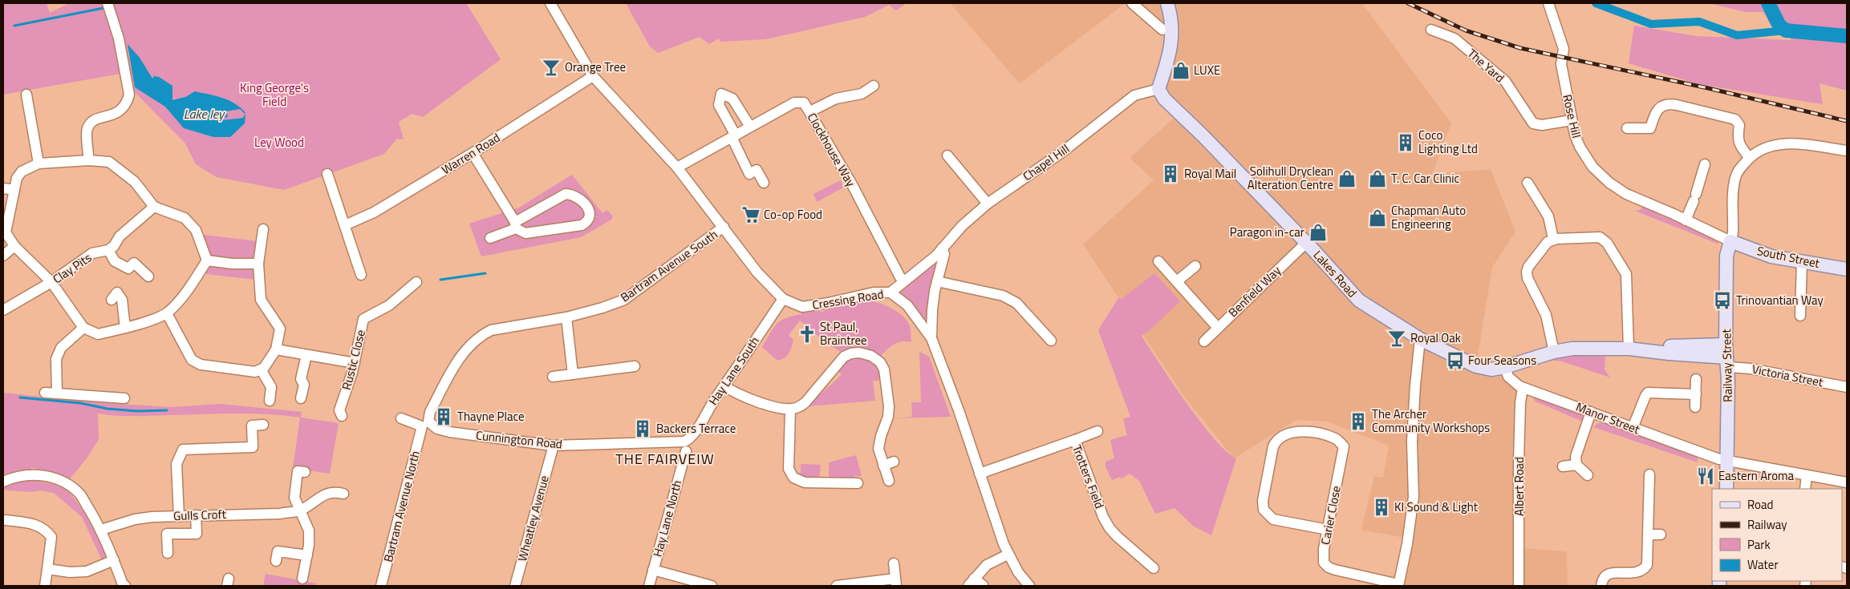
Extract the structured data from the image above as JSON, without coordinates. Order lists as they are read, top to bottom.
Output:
{
  "streets": {
    "main road": ["South Street", "Lakes Road", "Railway Street"],
    "street": [
      "The Yard",
      "Rose Hill",
      "Clockhouse Way",
      "Warren Road",
      "Chapel Hill",
      "Bartram Avenue South",
      "Clay Pits",
      "Benfield Way",
      "Cressing Road",
      "Rustic Close",
      "Hay Lane South",
      "Victoria Street",
      "Manor Street",
      "Cunnington Road",
      "Trotters Field",
      "Albert Road",
      "Bartram Avenue North",
      "Gulls Croft",
      "Carier Close",
      "Wheatley Avenue",
      "Hay Lane North"
    ]
  },
  "crossings": [
    ["The Yard", "Rose Hill"],
    ["Rose Hill", "South Street"],
    ["Rose Hill", "Railway Street"],
    ["Clockhouse Way", "Chapel Hill"],
    ["Clockhouse Way", "Cressing Road"],
    ["Warren Road", "Cressing Road"],
    ["Chapel Hill", "Lakes Road"],
    ["Chapel Hill", "Cressing Road"],
    ["South Street", "Railway Street"],
    ["Bartram Avenue South", "Cressing Road"],
    ["Bartram Avenue South", "Cunnington Road"],
    ["Bartram Avenue South", "Bartram Avenue North"],
    ["Lakes Road", "Benfield Way"],
    ["Lakes Road", "Manor Street"],
    ["Cressing Road", "Hay Lane South"],
    ["Cressing Road", "Trotters Field"],
    ["Railway Street", "Victoria Street"],
    ["Railway Street", "Manor Street"],
    ["Hay Lane South", "Cunnington Road"],
    ["Hay Lane South", "Hay Lane North"],
    ["Manor Street", "Albert Road"],
    ["Cunnington Road", "Bartram Avenue North"],
    ["Cunnington Road", "Hay Lane North"]
  ],
  "districts": ["THE FAIRVEIW"],
  "water": ["Lake ley"],
  "parks": ["King George's Field", "Ley Wood"],
  "places": {
    "bar": ["Orange Tree", "Royal Oak"],
    "shop": [
      "LUXE",
      "Solihull Dryclean Alteration Centre",
      "T. C. Car Clinic",
      "Chapman Auto Engineering",
      "Paragon in-car"
    ],
    "building": [
      "Coco Lighting Ltd",
      "Royal Mail",
      "Thayne Place",
      "The Archer Community Workshops",
      "Backers Terrace",
      "KI Sound & Light"
    ],
    "supermarket": ["Co-op Food"],
    "bus stop": ["Trinovantian Way", "Four Seasons"],
    "church": ["St Paul, Braintree"],
    "restaurant": ["Eastern Aroma"]
  },
  "legend": [
    "Road",
    "Railway",
    "Park",
    "Water"
  ]
}
